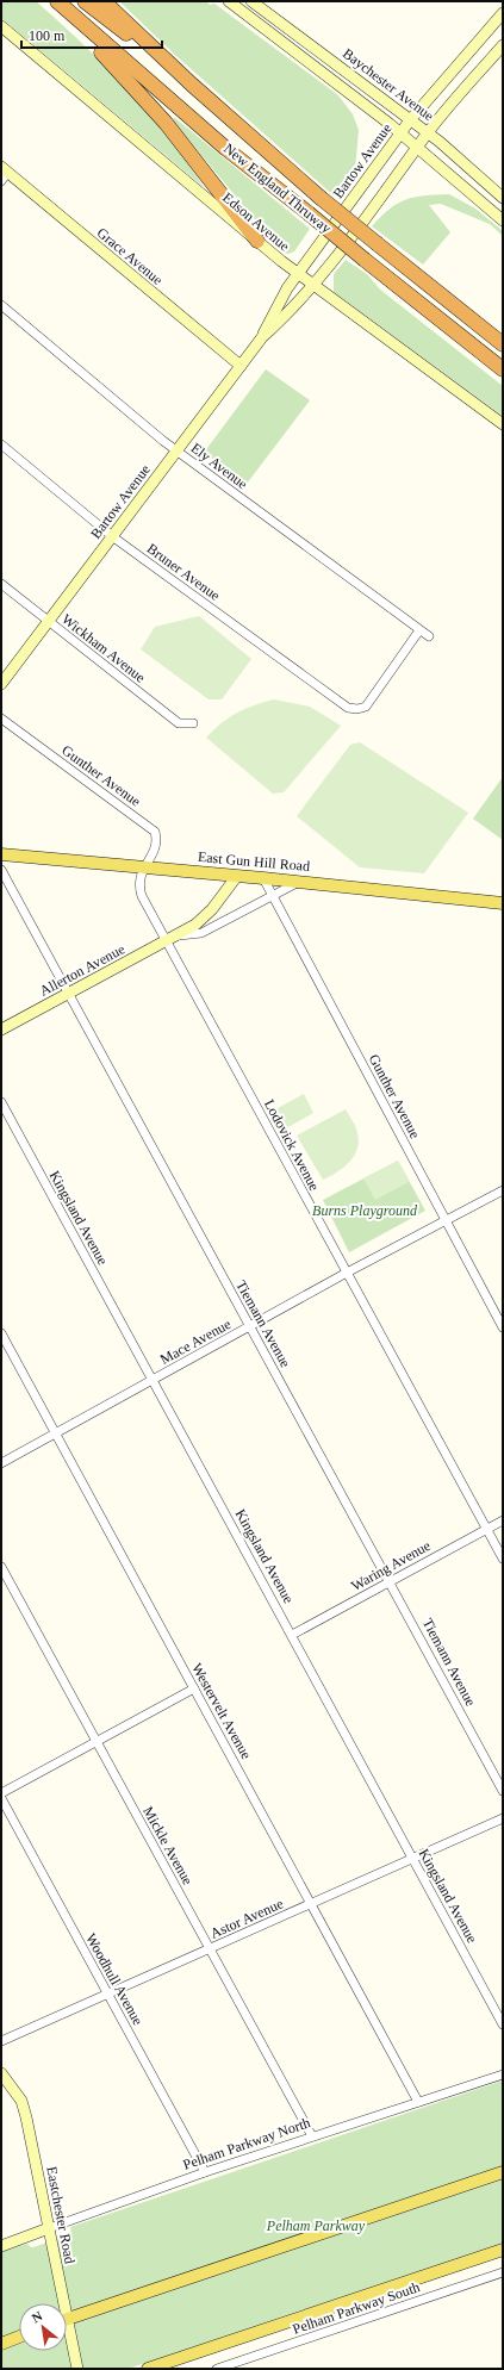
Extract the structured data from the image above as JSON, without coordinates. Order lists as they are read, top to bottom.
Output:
{
  "streets": {
    "highway": ["New England Thruway"],
    "main road": [
      "Baychester Avenue",
      "Bartow Avenue",
      "Edson Avenue",
      "Grace Avenue",
      "East Gun Hill Road",
      "Allerton Avenue",
      "Pelham Parkway North",
      "Eastchester Road"
    ],
    "street": [
      "Ely Avenue",
      "Bruner Avenue",
      "Wickham Avenue",
      "Gunther Avenue",
      "Lodovick Avenue",
      "Kingsland Avenue",
      "Tiemann Avenue",
      "Mace Avenue",
      "Waring Avenue",
      "Westervelt Avenue",
      "Mickle Avenue",
      "Astor Avenue",
      "Woodhull Avenue",
      "Pelham Parkway South"
    ]
  },
  "crossings": [
    ["Baychester Avenue", "Bartow Avenue"],
    ["Bartow Avenue", "Edson Avenue"],
    ["Bartow Avenue", "Grace Avenue"],
    ["Bartow Avenue", "Ely Avenue"],
    ["Bartow Avenue", "Bruner Avenue"],
    ["Bartow Avenue", "Wickham Avenue"],
    ["Ely Avenue", "Bruner Avenue"],
    ["Gunther Avenue", "East Gun Hill Road"],
    ["Gunther Avenue", "Allerton Avenue"],
    ["Gunther Avenue", "Lodovick Avenue"],
    ["Gunther Avenue", "Mace Avenue"],
    ["East Gun Hill Road", "Allerton Avenue"],
    ["East Gun Hill Road", "Lodovick Avenue"],
    ["Allerton Avenue", "Lodovick Avenue"],
    ["Allerton Avenue", "Tiemann Avenue"],
    ["Lodovick Avenue", "Mace Avenue"],
    ["Lodovick Avenue", "Waring Avenue"],
    ["Kingsland Avenue", "Mace Avenue"],
    ["Kingsland Avenue", "Waring Avenue"],
    ["Kingsland Avenue", "Astor Avenue"],
    ["Tiemann Avenue", "Mace Avenue"],
    ["Tiemann Avenue", "Waring Avenue"],
    ["Mace Avenue", "Westervelt Avenue"],
    ["Westervelt Avenue", "Astor Avenue"],
    ["Westervelt Avenue", "Pelham Parkway North"],
    ["Mickle Avenue", "Astor Avenue"],
    ["Mickle Avenue", "Pelham Parkway North"],
    ["Astor Avenue", "Woodhull Avenue"],
    ["Woodhull Avenue", "Pelham Parkway North"],
    ["Pelham Parkway North", "Eastchester Road"]
  ],
  "parks": ["Burns Playground", "Pelham Parkway"],
  "scale_bar": "100 m",
  "north": "top left"
}
